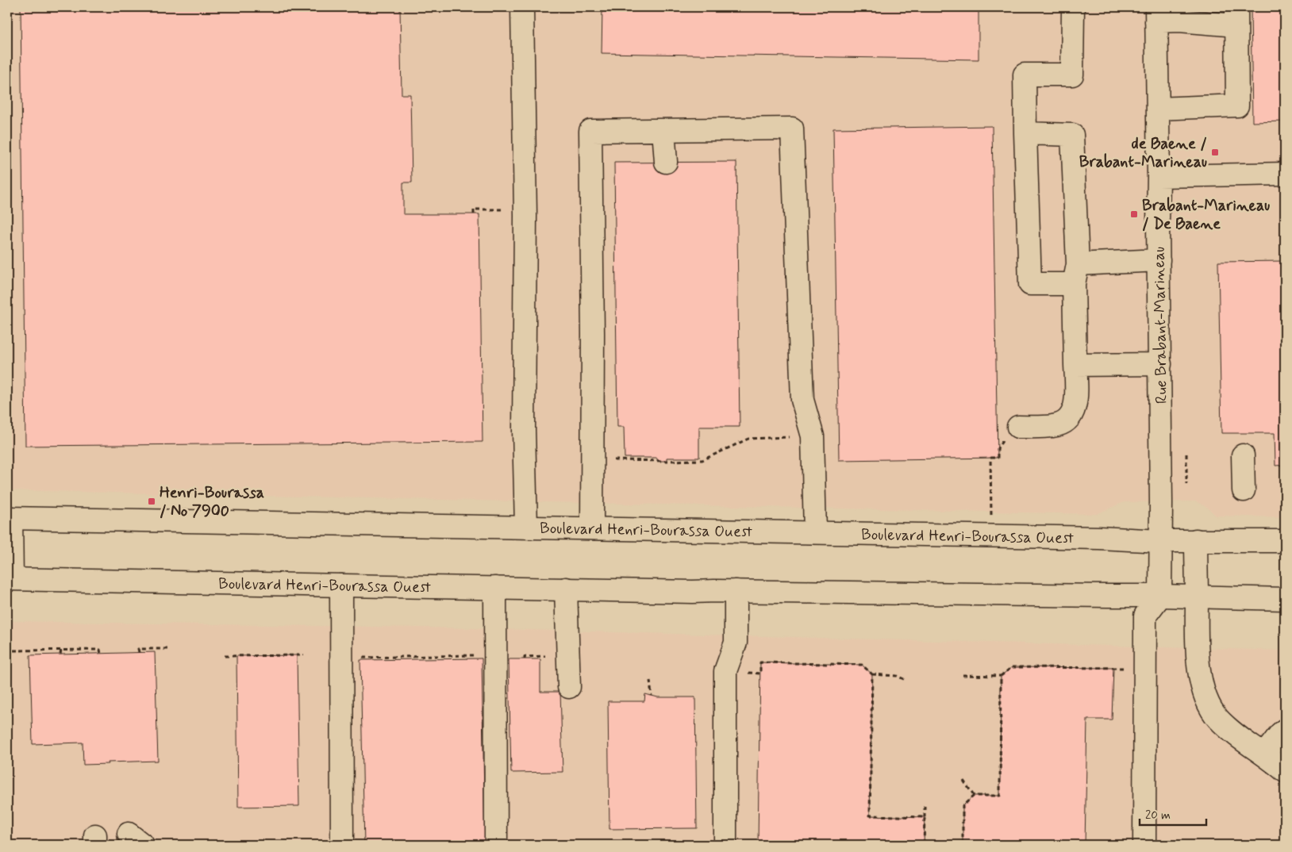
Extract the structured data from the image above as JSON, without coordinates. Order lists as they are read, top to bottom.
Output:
{
  "streets": {
    "main road": ["Rue Brabant-Marineau", "Boulevard Henri-Bourassa Ouest"]
  },
  "crossings": [
    ["Rue Brabant-Marineau", "Boulevard Henri-Bourassa Ouest"]
  ],
  "places": {
    "transit": ["de Baene / Brabant-Marineau", "Brabant-Marineau / De Baene", "Henri-Bourassa / No 7900"]
  },
  "scale_bar": "20 m"
}
